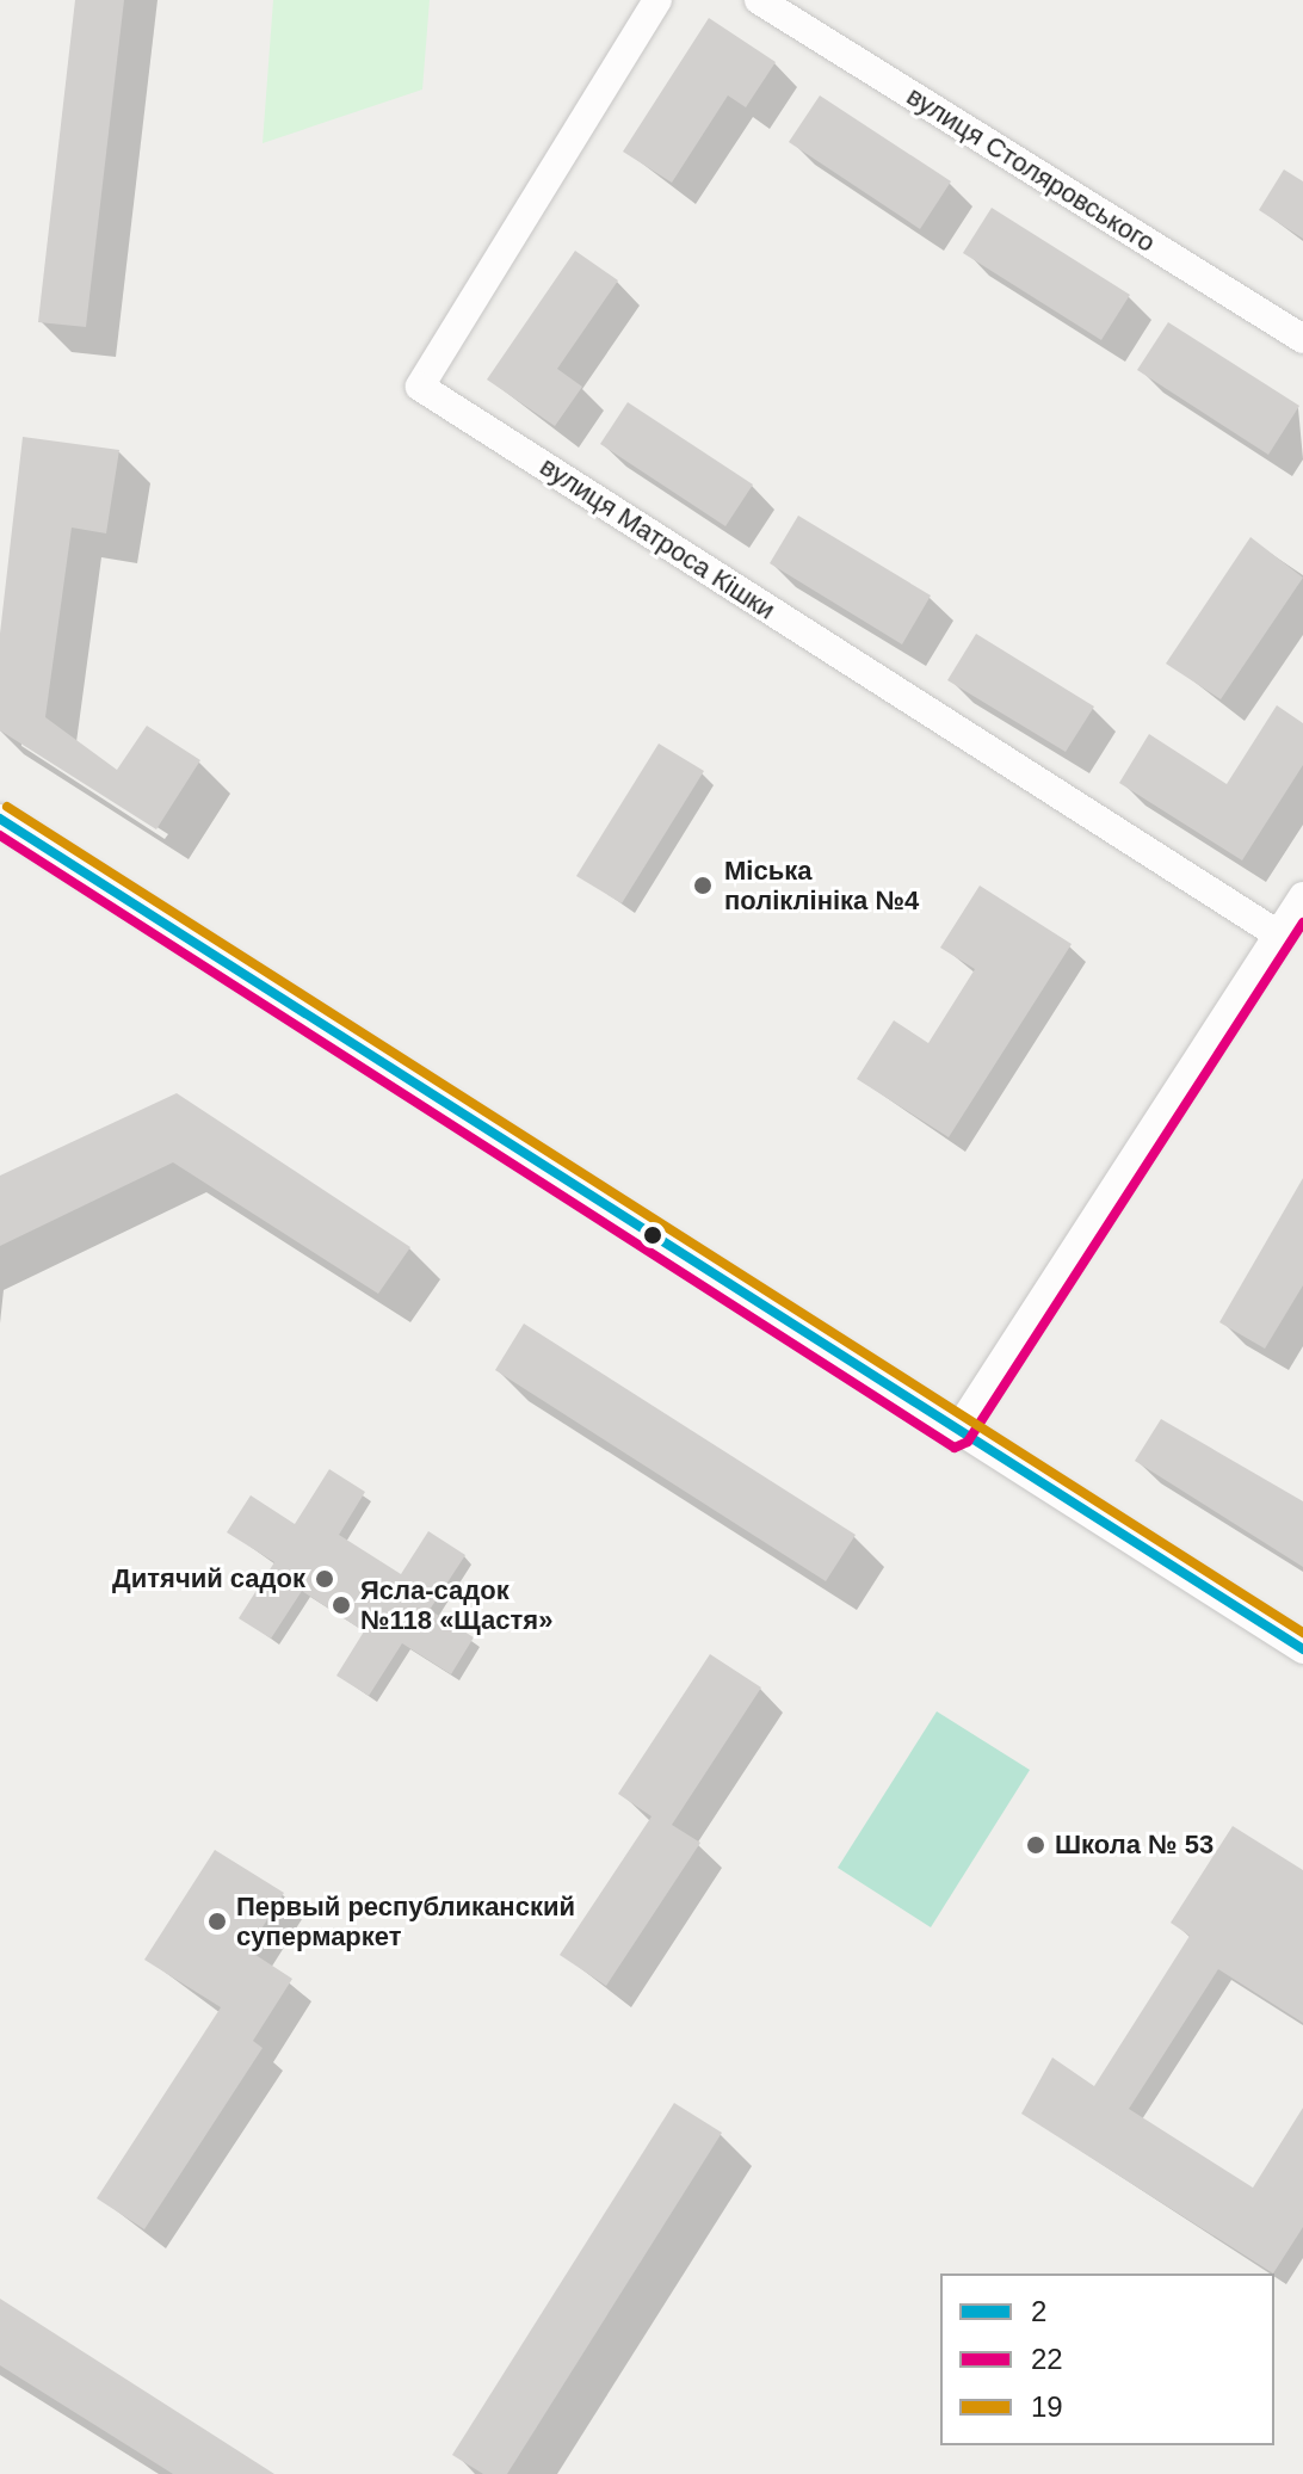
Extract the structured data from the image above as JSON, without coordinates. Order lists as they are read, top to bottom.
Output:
{
  "streets": {
    "street": ["вулиця Столяровського", "вулиця Матроса Кішки"]
  },
  "places": [
    "Міська поліклініка №4",
    "Дитячий садок",
    "Ясла-садок №118 «Щастя»",
    "Школа № 53",
    "Первый республиканский супермаркет"
  ],
  "lines": ["transit line 19", "transit line 2", "transit line 22"],
  "legend": ["2", "22", "19"]
}
